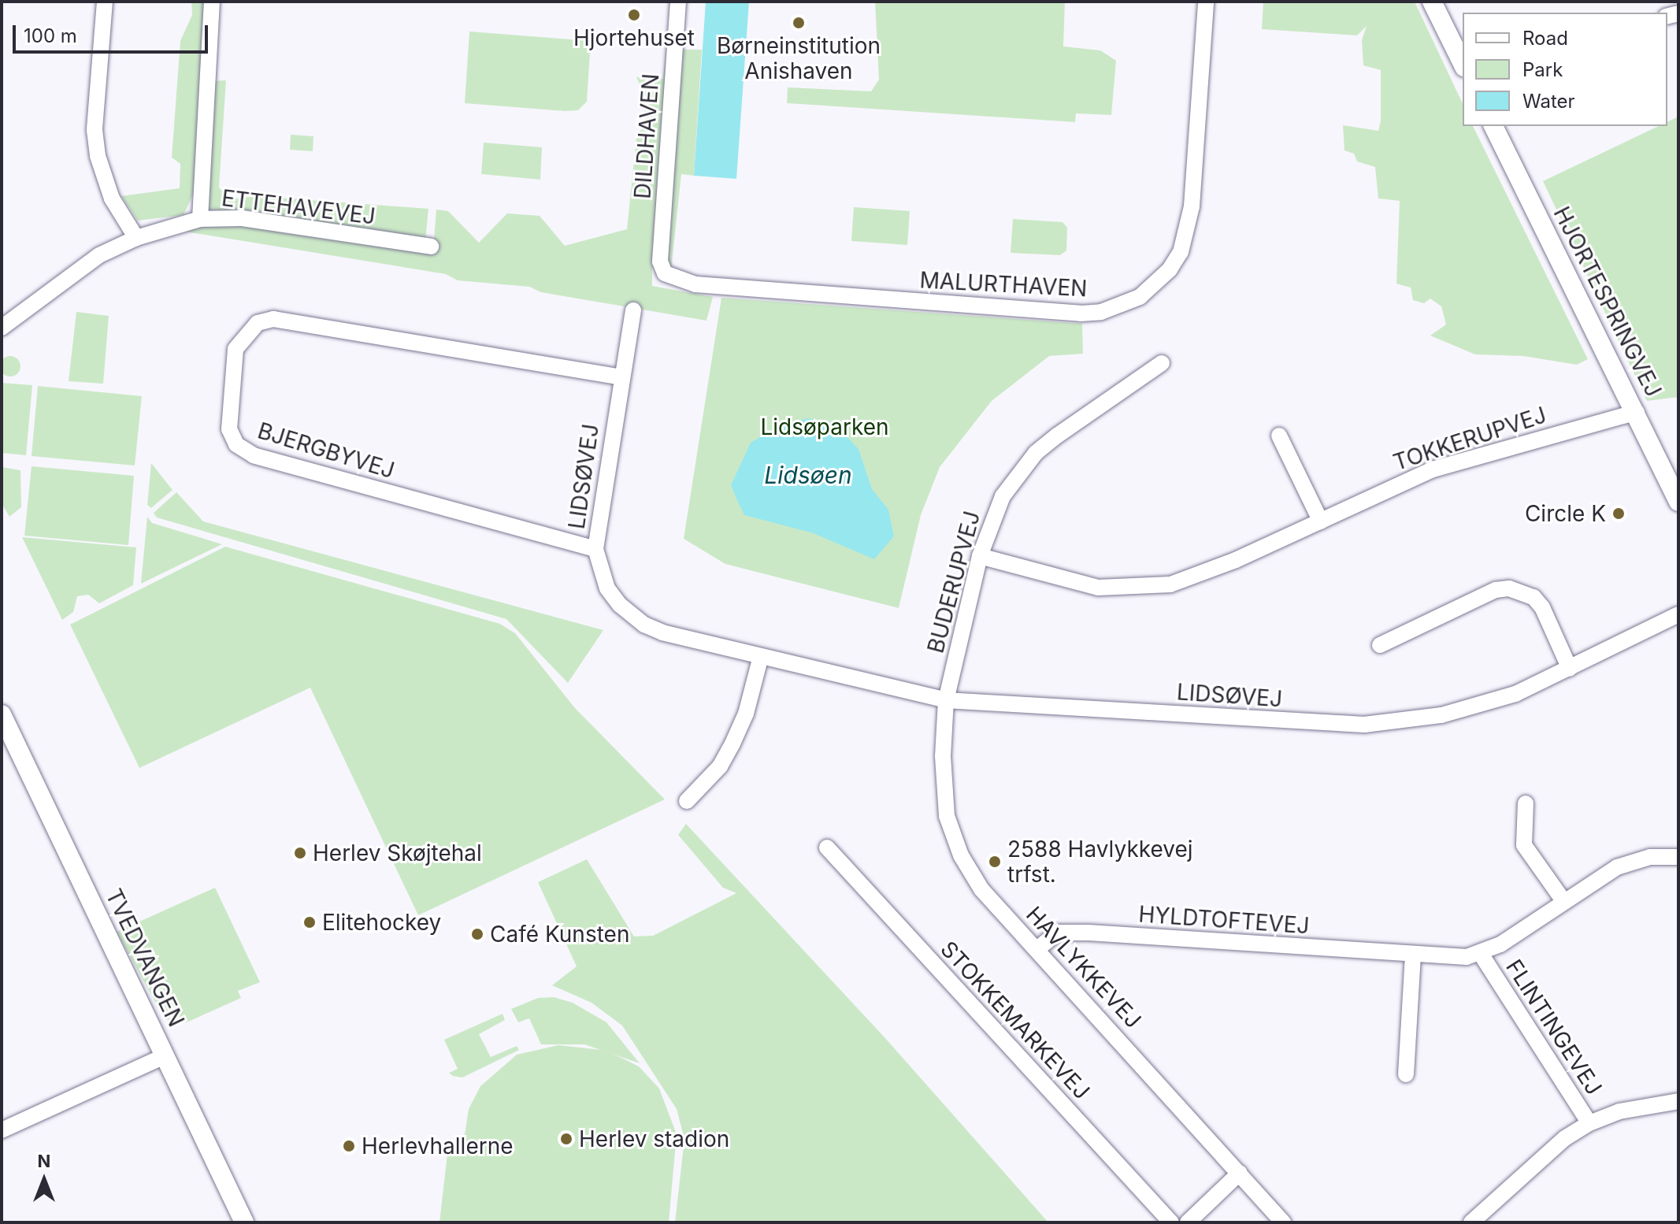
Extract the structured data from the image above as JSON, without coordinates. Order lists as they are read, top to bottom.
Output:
{
  "streets": {
    "street": [
      "DILDHAVEN",
      "ETTEHAVEVEJ",
      "MALURTHAVEN",
      "HJORTESPRINGVEJ",
      "TOKKERUPVEJ",
      "BJERGBYVEJ",
      "LIDSØVEJ",
      "BUDERUPVEJ",
      "HYLDTOFTEVEJ",
      "TVEDVANGEN",
      "HAVLYKKEVEJ",
      "STOKKEMARKEVEJ",
      "FLINTINGEVEJ"
    ]
  },
  "crossings": [
    ["DILDHAVEN", "MALURTHAVEN"],
    ["HJORTESPRINGVEJ", "TOKKERUPVEJ"],
    ["TOKKERUPVEJ", "BUDERUPVEJ"],
    ["BJERGBYVEJ", "LIDSØVEJ"],
    ["LIDSØVEJ", "BUDERUPVEJ"],
    ["LIDSØVEJ", "HAVLYKKEVEJ"],
    ["BUDERUPVEJ", "HAVLYKKEVEJ"],
    ["HYLDTOFTEVEJ", "HAVLYKKEVEJ"],
    ["HYLDTOFTEVEJ", "FLINTINGEVEJ"]
  ],
  "water": ["Lidsøen"],
  "parks": ["Lidsøparken"],
  "places": [
    "Hjortehuset",
    "Børneinstitution Anishaven",
    "Circle K",
    "Herlev Skøjtehal",
    "2588 Havlykkevej trfst.",
    "Elitehockey",
    "Café Kunsten",
    "Herlev stadion",
    "Herlevhallerne"
  ],
  "legend": ["Road", "Park", "Water"],
  "scale_bar": "100 m",
  "north": "top"
}
